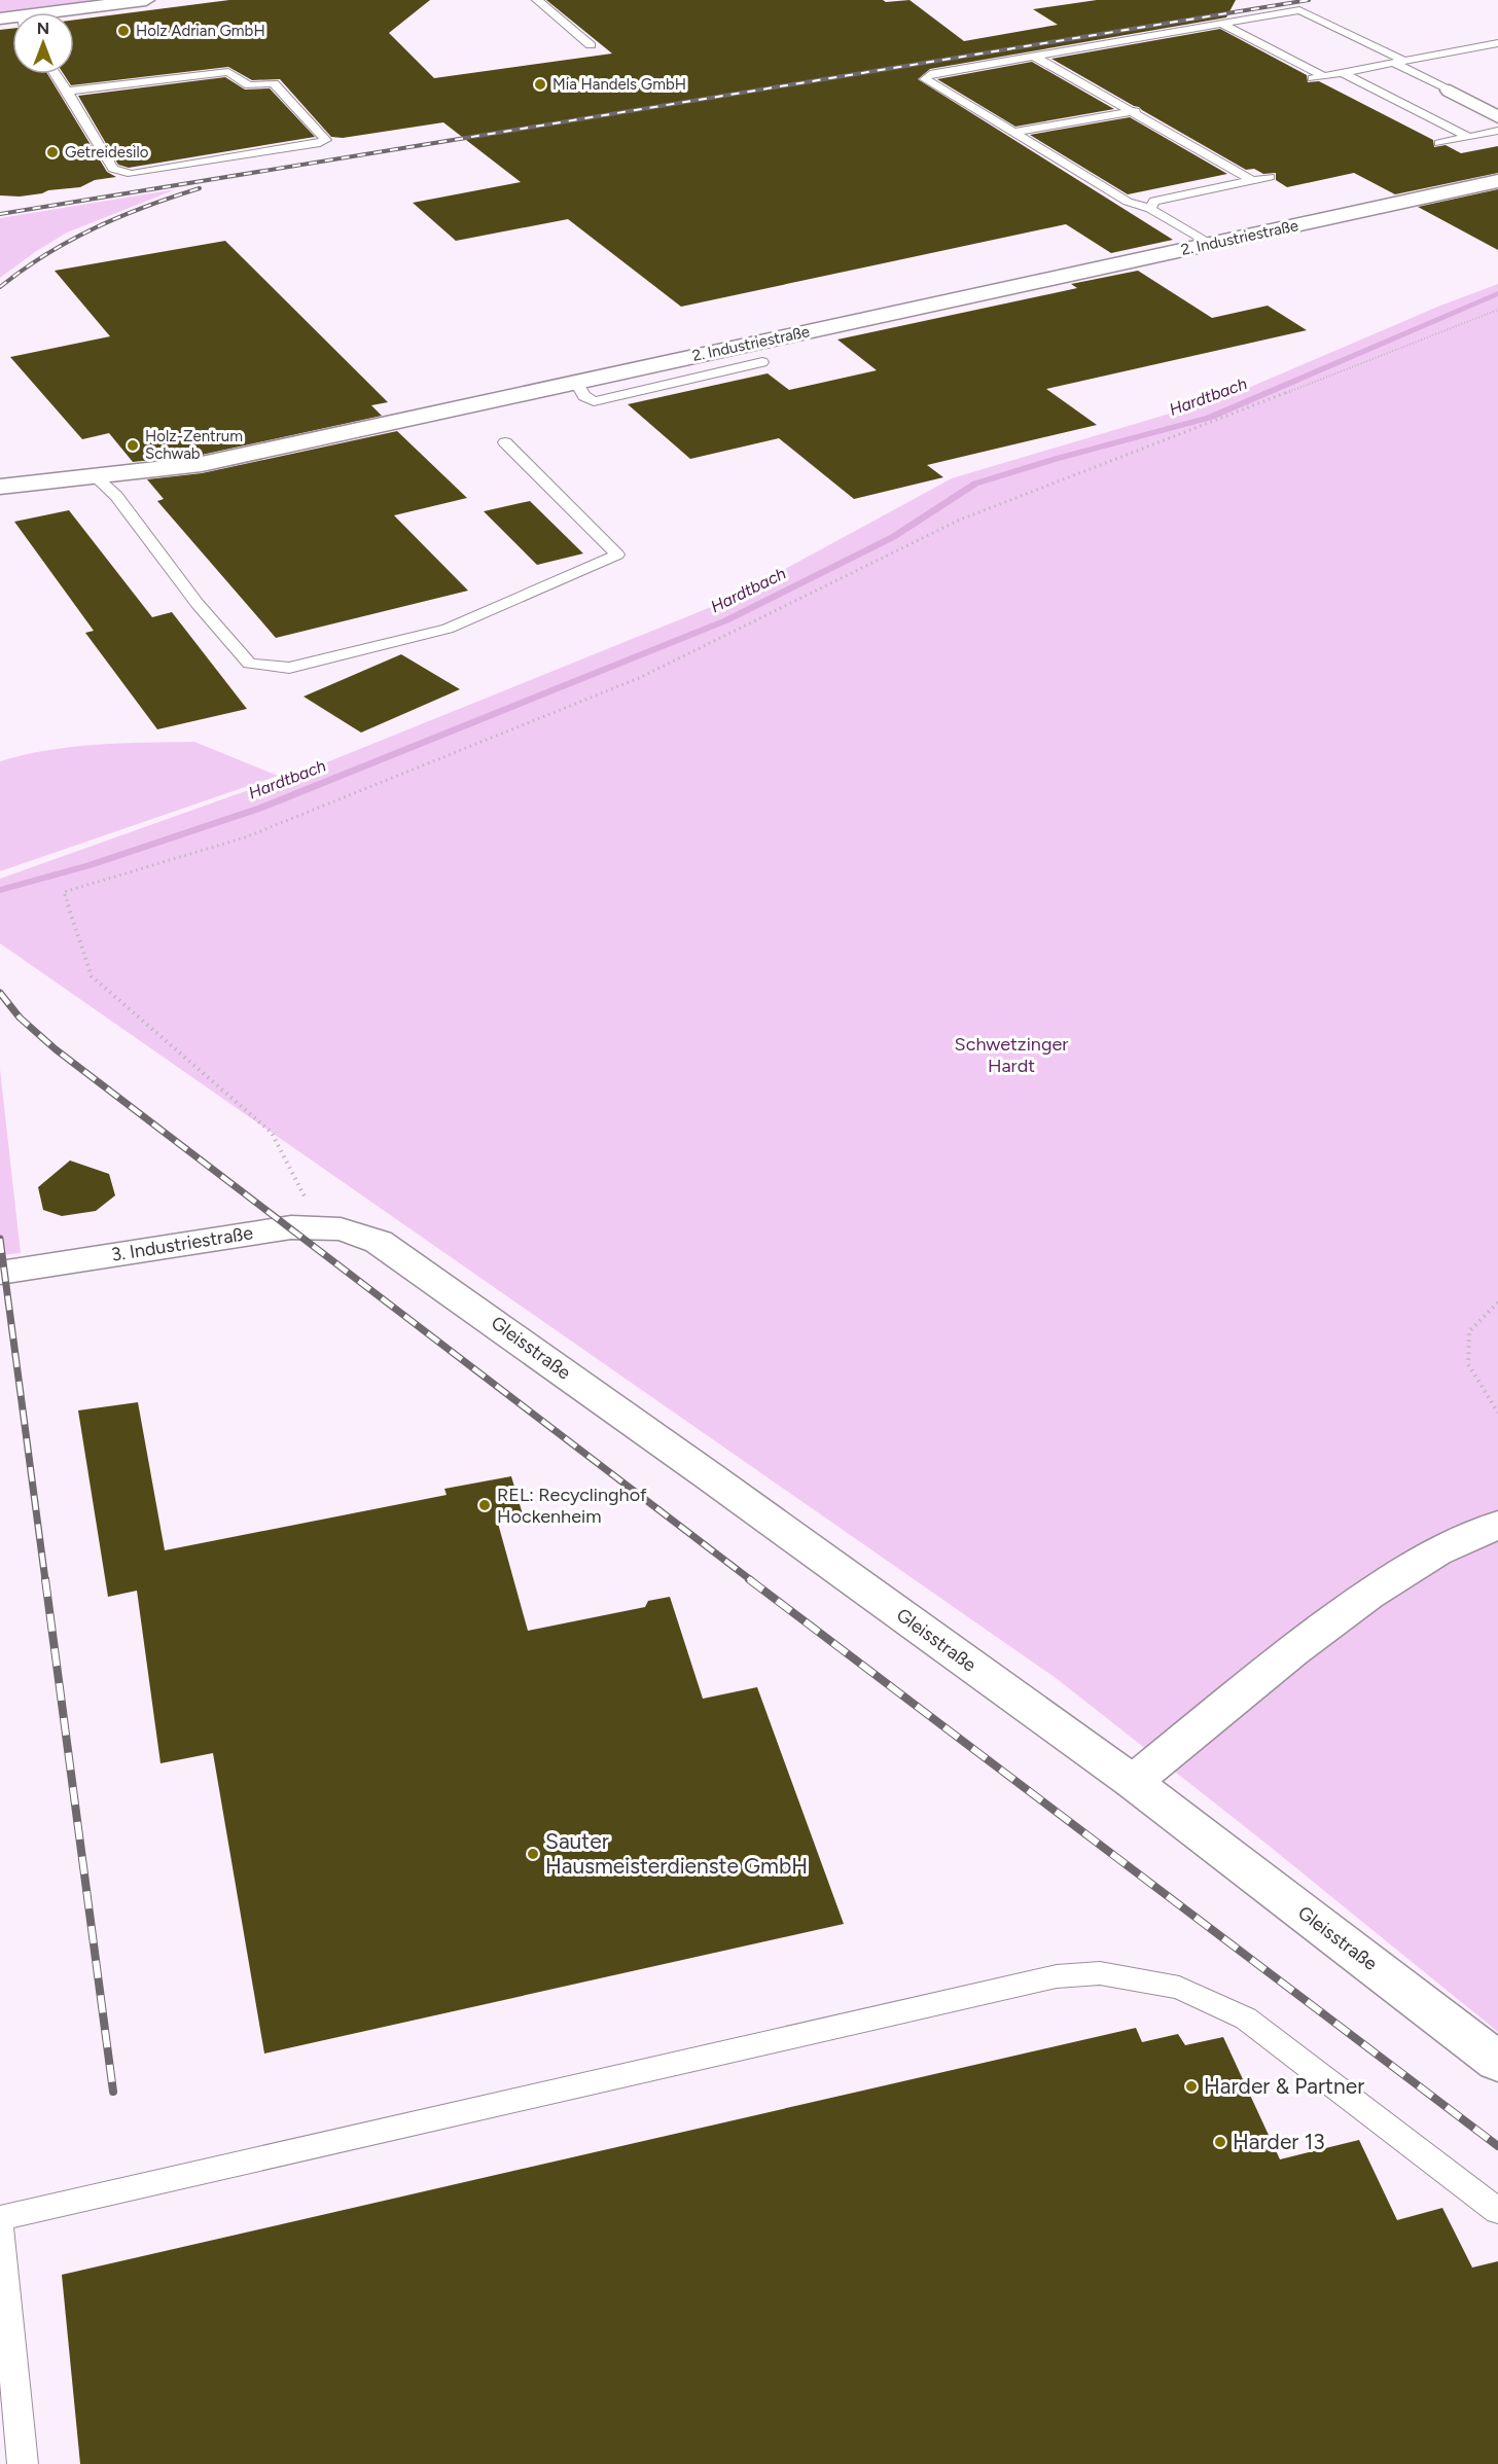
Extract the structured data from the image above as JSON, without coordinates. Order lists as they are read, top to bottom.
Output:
{
  "streets": {
    "street": ["2. Industriestraße", "3. Industriestraße", "Gleisstraße"]
  },
  "crossings": [
    ["3. Industriestraße", "Gleisstraße"]
  ],
  "water": ["Hardtbach"],
  "parks": ["Schwetzinger Hardt"],
  "places": [
    "Holz Adrian GmbH",
    "Mia Handels GmbH",
    "Getreidesilo",
    "Holz-Zentrum Schwab",
    "REL: Recyclinghof Hockenheim",
    "Sauter Hausmeisterdienste GmbH",
    "Harder & Partner",
    "Harder 13"
  ],
  "north": "top"
}
